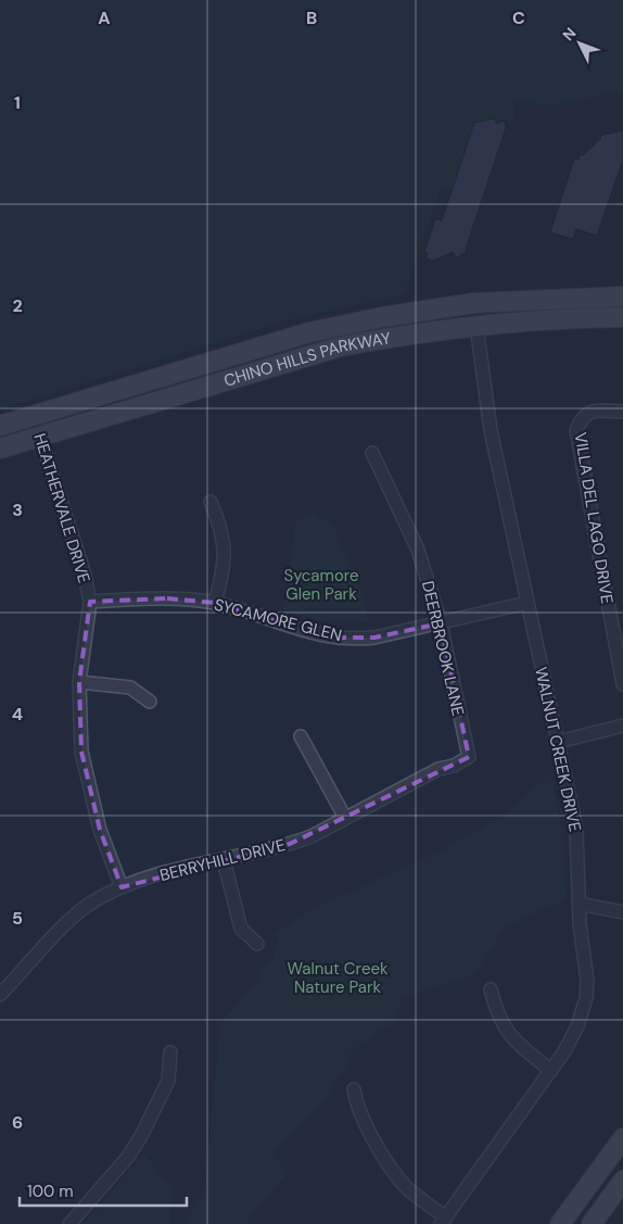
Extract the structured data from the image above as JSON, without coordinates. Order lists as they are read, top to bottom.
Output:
{
  "streets": {
    "main road": ["CHINO HILLS PARKWAY"],
    "street": [
      "HEATHERVALE DRIVE",
      "VILLA DEL LAGO DRIVE",
      "SYCAMORE GLEN",
      "DEERBROOK LANE",
      "WALNUT CREEK DRIVE",
      "BERRYHILL DRIVE"
    ]
  },
  "crossings": [
    ["CHINO HILLS PARKWAY", "HEATHERVALE DRIVE"],
    ["HEATHERVALE DRIVE", "SYCAMORE GLEN"],
    ["HEATHERVALE DRIVE", "BERRYHILL DRIVE"],
    ["SYCAMORE GLEN", "DEERBROOK LANE"],
    ["SYCAMORE GLEN", "WALNUT CREEK DRIVE"],
    ["DEERBROOK LANE", "BERRYHILL DRIVE"]
  ],
  "parks": ["Sycamore Glen Park", "Walnut Creek Nature Park"],
  "scale_bar": "100 m",
  "north": "top left",
  "grid": {
    "columns": ["A", "B", "C"],
    "rows": [
      "1",
      "2",
      "3",
      "4",
      "5",
      "6"
    ]
  }
}
